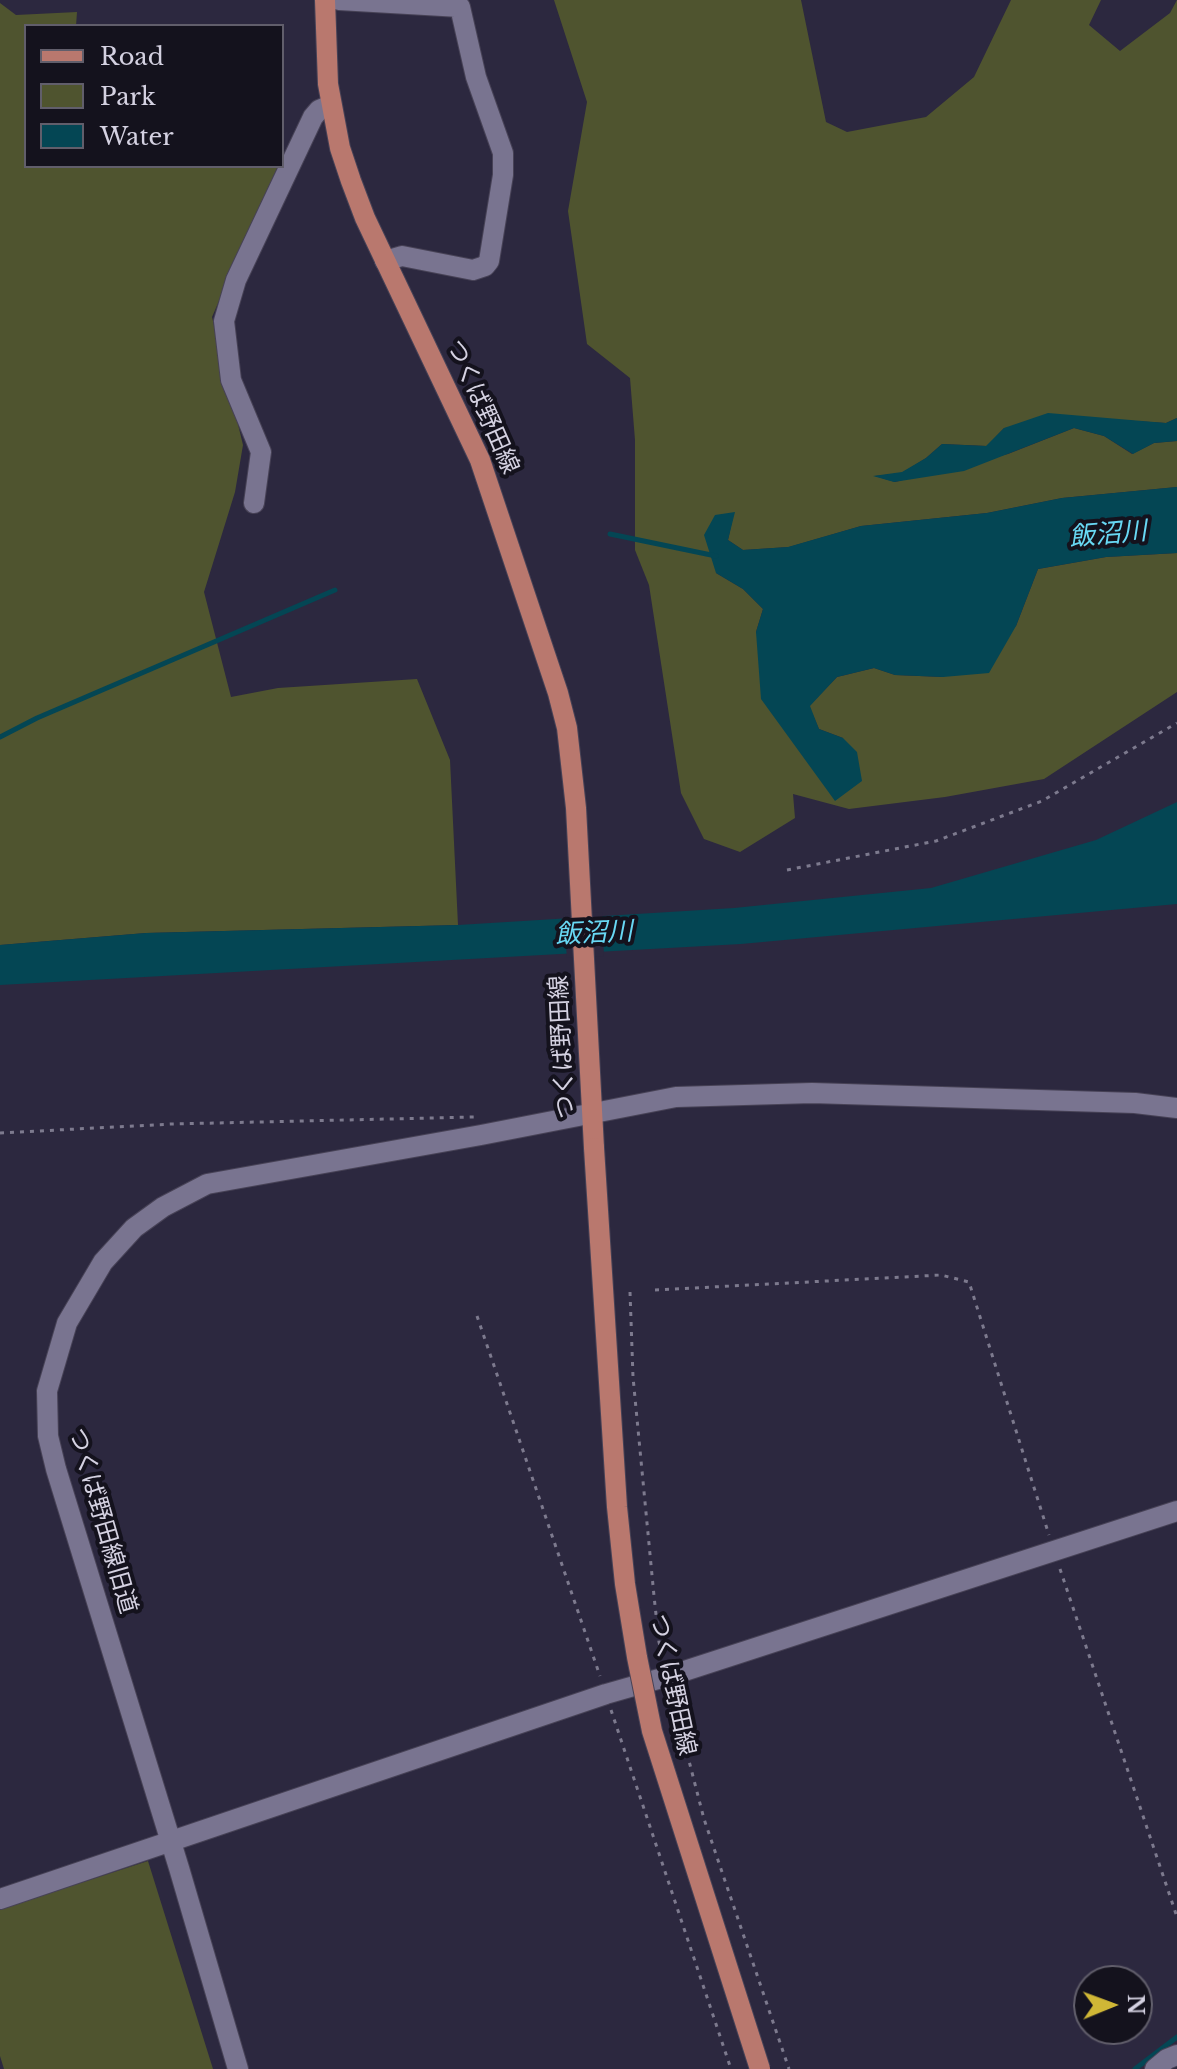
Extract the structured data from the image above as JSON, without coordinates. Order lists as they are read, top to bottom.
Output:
{
  "streets": {
    "main road": ["つくば野田線"],
    "street": ["つくば野田線旧道"]
  },
  "crossings": [
    ["つくば野田線", "つくば野田線旧道"]
  ],
  "water": ["飯沼川"],
  "legend": ["Road", "Park", "Water"],
  "north": "right"
}
